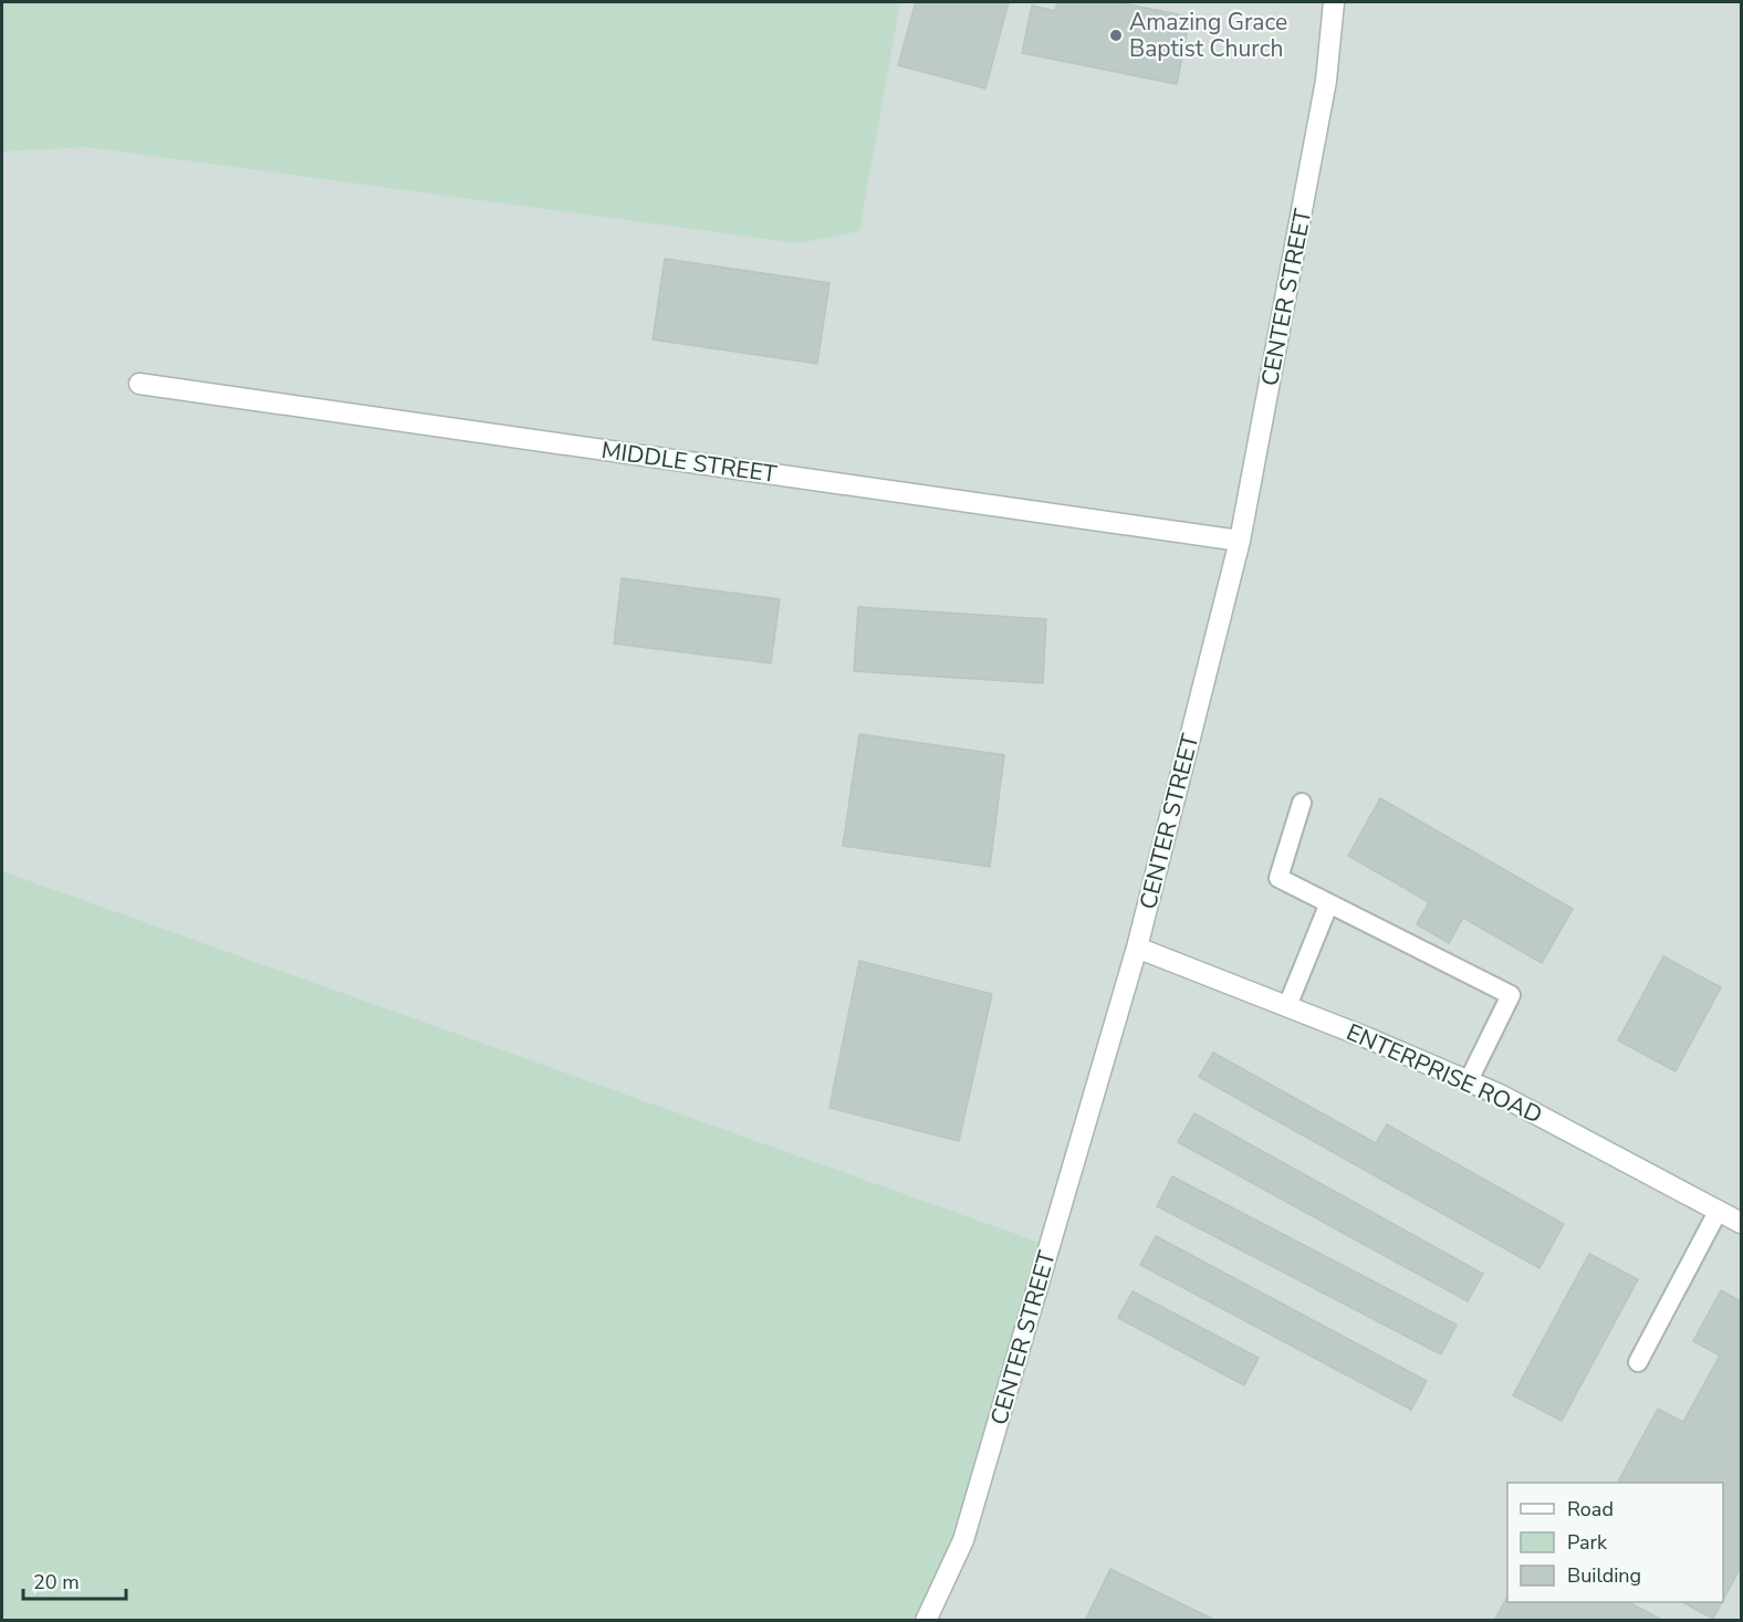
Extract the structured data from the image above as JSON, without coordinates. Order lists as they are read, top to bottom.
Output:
{
  "streets": {
    "street": ["CENTER STREET", "MIDDLE STREET", "ENTERPRISE ROAD"]
  },
  "crossings": [
    ["CENTER STREET", "MIDDLE STREET"],
    ["CENTER STREET", "ENTERPRISE ROAD"]
  ],
  "places": ["Amazing Grace Baptist Church"],
  "legend": ["Road", "Park", "Building"],
  "scale_bar": "20 m"
}
